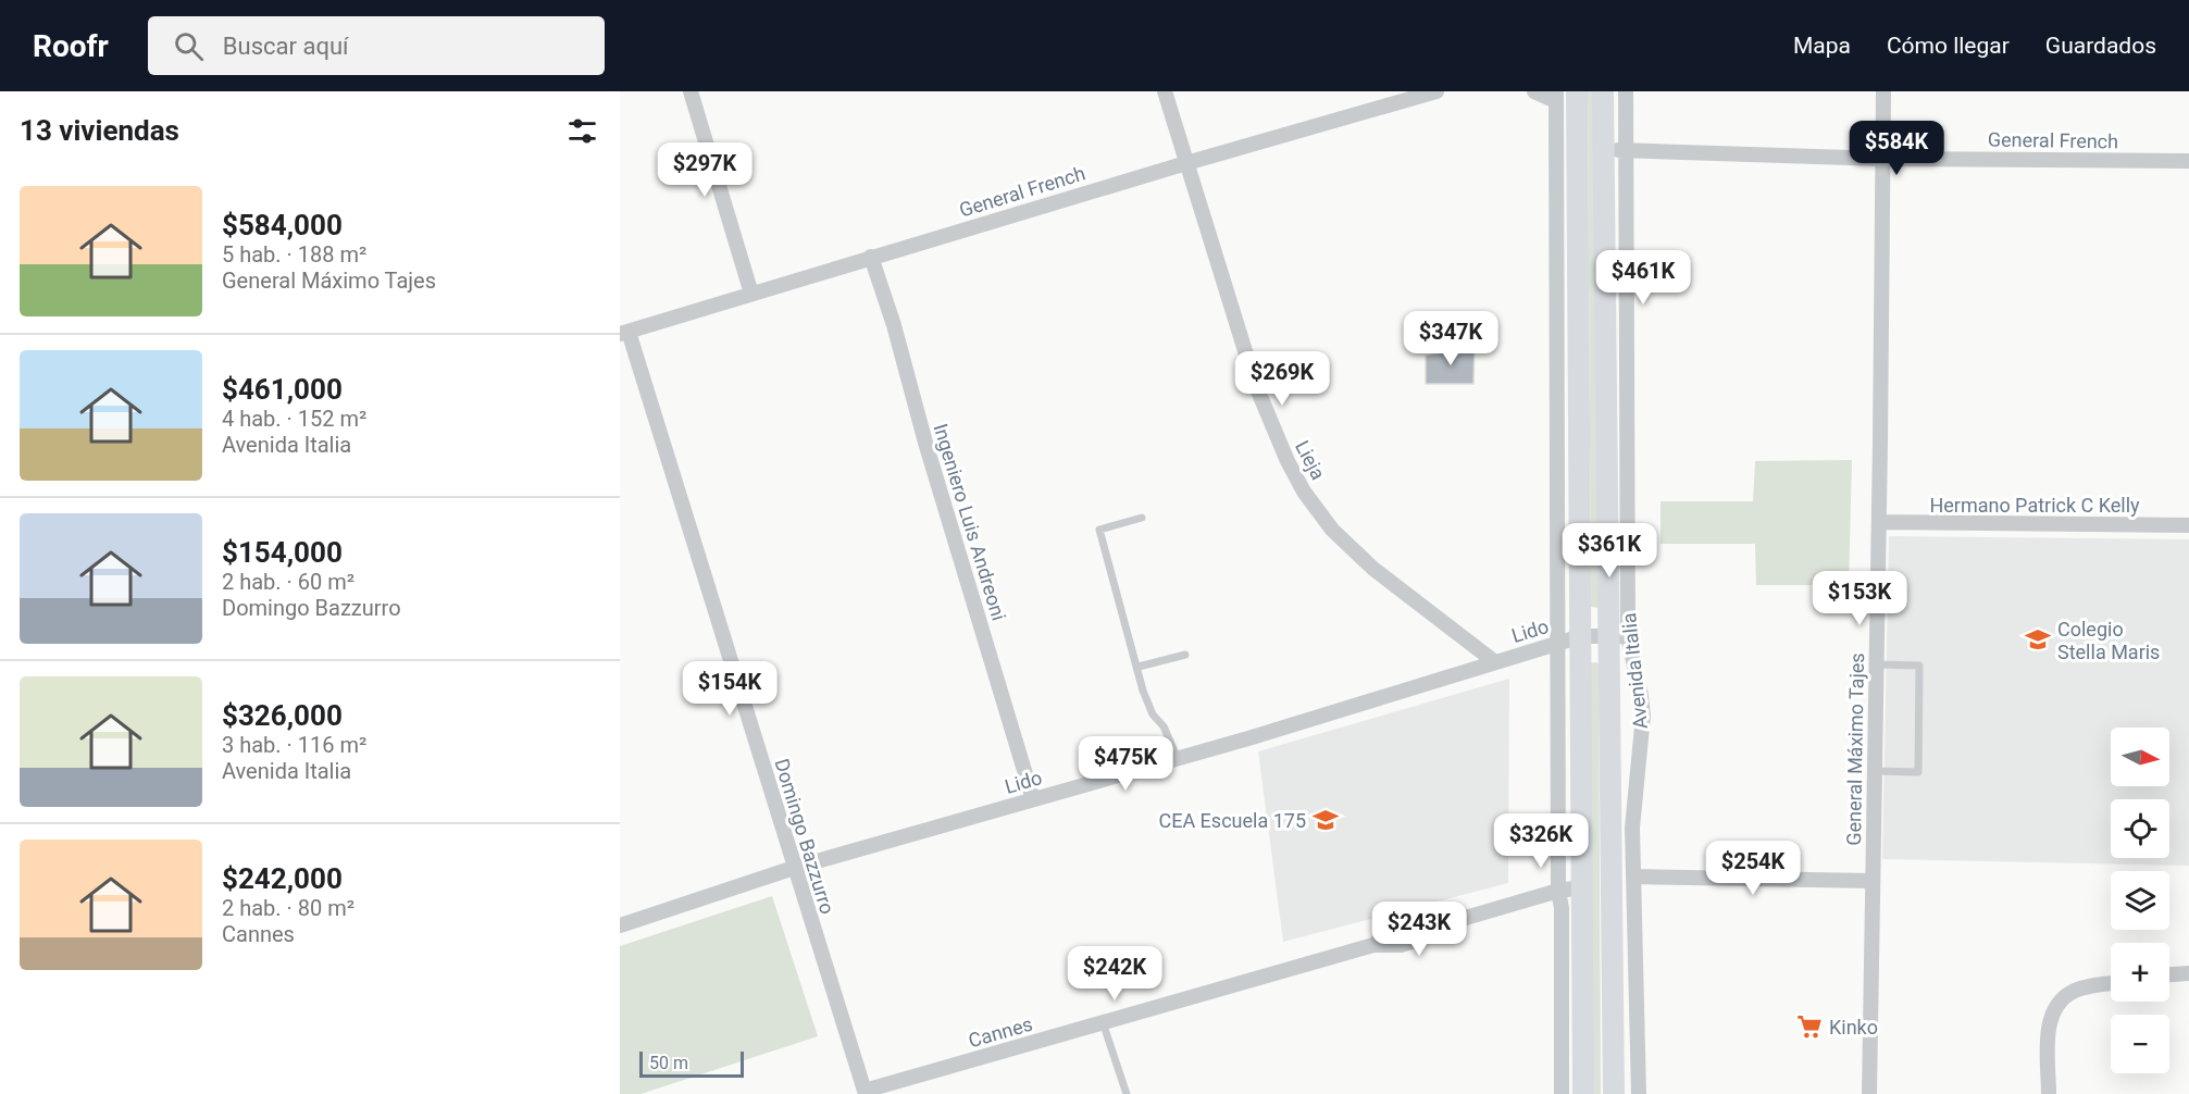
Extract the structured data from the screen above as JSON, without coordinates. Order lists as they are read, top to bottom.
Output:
{
  "streets": {
    "main road": ["Avenida Italia"],
    "street": [
      "General French",
      "Lieja",
      "Hermano Patrick C Kelly",
      "Ingeniero Luis Andreoni",
      "Lido",
      "General Máximo Tajes",
      "Domingo Bazzurro",
      "Cannes"
    ]
  },
  "crossings": [
    ["General French", "Lieja"],
    ["General French", "Ingeniero Luis Andreoni"],
    ["General French", "Avenida Italia"],
    ["General French", "General Máximo Tajes"],
    ["General French", "Domingo Bazzurro"],
    ["Lieja", "Lido"],
    ["Hermano Patrick C Kelly", "General Máximo Tajes"],
    ["Ingeniero Luis Andreoni", "Lido"],
    ["Lido", "Avenida Italia"],
    ["Lido", "Domingo Bazzurro"],
    ["Domingo Bazzurro", "Cannes"]
  ],
  "places": {
    "school or university": ["Colegio Stella Maris", "CEA Escuela 175"],
    "supermarket": ["Kinko"]
  },
  "scale_bar": "50 m",
  "north": "right",
  "page": {
    "header": "Roofr",
    "search": "Buscar aquí",
    "nav": ["Mapa", "Cómo llegar", "Guardados"],
    "heading": "13 viviendas",
    "price": [
      "$584K",
      "$297K",
      "$461K",
      "$347K",
      "$269K",
      "$361K",
      "$153K",
      "$154K",
      "$475K",
      "$326K",
      "$254K",
      "$243K",
      "$242K"
    ],
    "list": [
      {
        "name": "$584,000",
        "note": "5 hab. · 188 m² · General Máximo Tajes"
      },
      {
        "name": "$461,000",
        "note": "4 hab. · 152 m² · Avenida Italia"
      },
      {
        "name": "$154,000",
        "note": "2 hab. · 60 m² · Domingo Bazzurro"
      },
      {
        "name": "$326,000",
        "note": "3 hab. · 116 m² · Avenida Italia"
      },
      {
        "name": "$242,000",
        "note": "2 hab. · 80 m² · Cannes"
      }
    ],
    "map_buttons": ["+", "−"],
    "scale": "50 m"
  }
}
